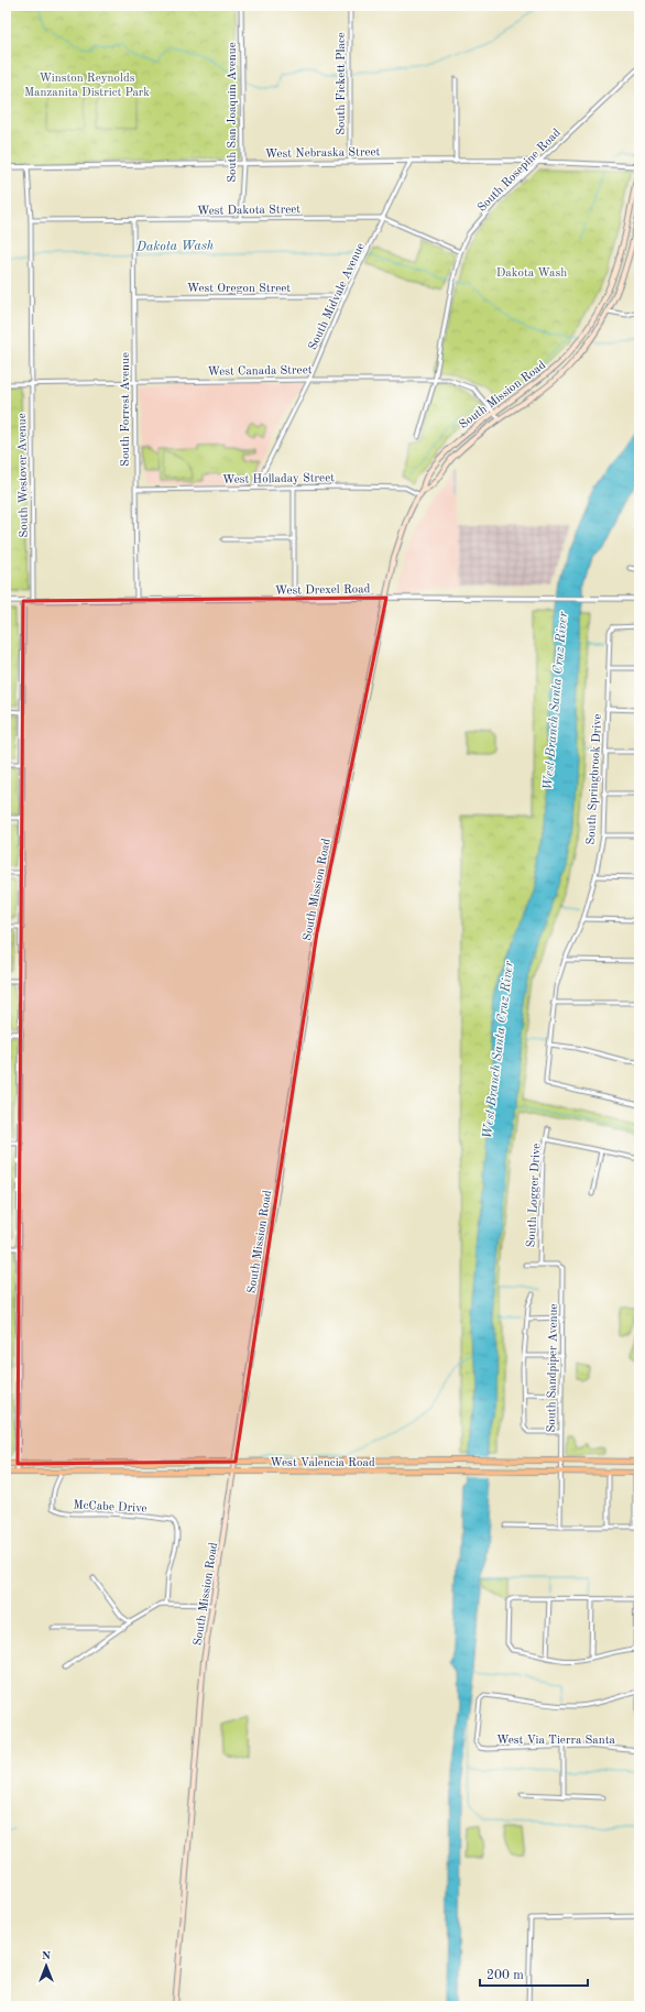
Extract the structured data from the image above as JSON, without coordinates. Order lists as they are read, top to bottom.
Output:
{
  "streets": {
    "main road": ["South Mission Road", "West Valencia Road"],
    "street": [
      "South Fickett Place",
      "South San Joaquin Avenue",
      "West Nebraska Street",
      "South Rosepine Road",
      "West Dakota Street",
      "West Oregon Street",
      "South Midvale Avenue",
      "West Canada Street",
      "South Forrest Avenue",
      "South Westover Avenue",
      "West Holladay Street",
      "West Drexel Road",
      "South Springbrook Drive",
      "South Logger Drive",
      "South Sandpiper Avenue",
      "McCabe Drive",
      "West Via Tierra Santa"
    ]
  },
  "crossings": [
    ["South Fickett Place", "West Nebraska Street"],
    ["South San Joaquin Avenue", "West Nebraska Street"],
    ["South San Joaquin Avenue", "West Dakota Street"],
    ["West Nebraska Street", "South Rosepine Road"],
    ["West Nebraska Street", "South Midvale Avenue"],
    ["West Nebraska Street", "South Mission Road"],
    ["West Nebraska Street", "South Westover Avenue"],
    ["South Rosepine Road", "West Dakota Street"],
    ["South Rosepine Road", "West Canada Street"],
    ["West Dakota Street", "South Midvale Avenue"],
    ["West Dakota Street", "South Forrest Avenue"],
    ["West Dakota Street", "South Westover Avenue"],
    ["West Oregon Street", "South Midvale Avenue"],
    ["West Oregon Street", "South Forrest Avenue"],
    ["South Midvale Avenue", "West Canada Street"],
    ["South Midvale Avenue", "West Holladay Street"],
    ["West Canada Street", "South Mission Road"],
    ["West Canada Street", "South Forrest Avenue"],
    ["West Canada Street", "South Westover Avenue"],
    ["South Mission Road", "West Holladay Street"],
    ["South Mission Road", "West Drexel Road"],
    ["South Mission Road", "West Valencia Road"],
    ["South Forrest Avenue", "West Holladay Street"],
    ["South Forrest Avenue", "West Drexel Road"],
    ["South Westover Avenue", "West Drexel Road"],
    ["South Logger Drive", "South Sandpiper Avenue"],
    ["South Sandpiper Avenue", "West Valencia Road"],
    ["West Valencia Road", "McCabe Drive"]
  ],
  "water": ["Dakota Wash", "West Branch Santa Cruz River"],
  "parks": ["Winston Reynolds Manzanita District Park", "Dakota Wash"],
  "scale_bar": "200 m",
  "north": "top"
}
